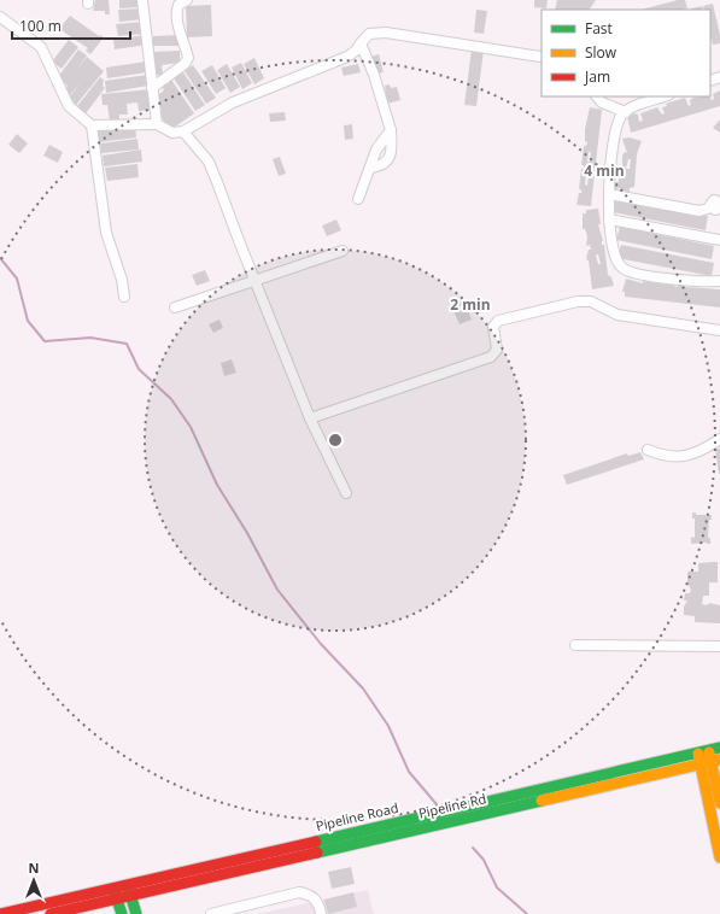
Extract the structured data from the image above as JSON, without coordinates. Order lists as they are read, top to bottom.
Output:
{
  "streets": {
    "main road": ["Pipeline Rd"]
  },
  "legend": ["Fast", "Slow", "Jam"],
  "scale_bar": "100 m",
  "north": "top",
  "rings": ["4 min", "2 min"]
}
